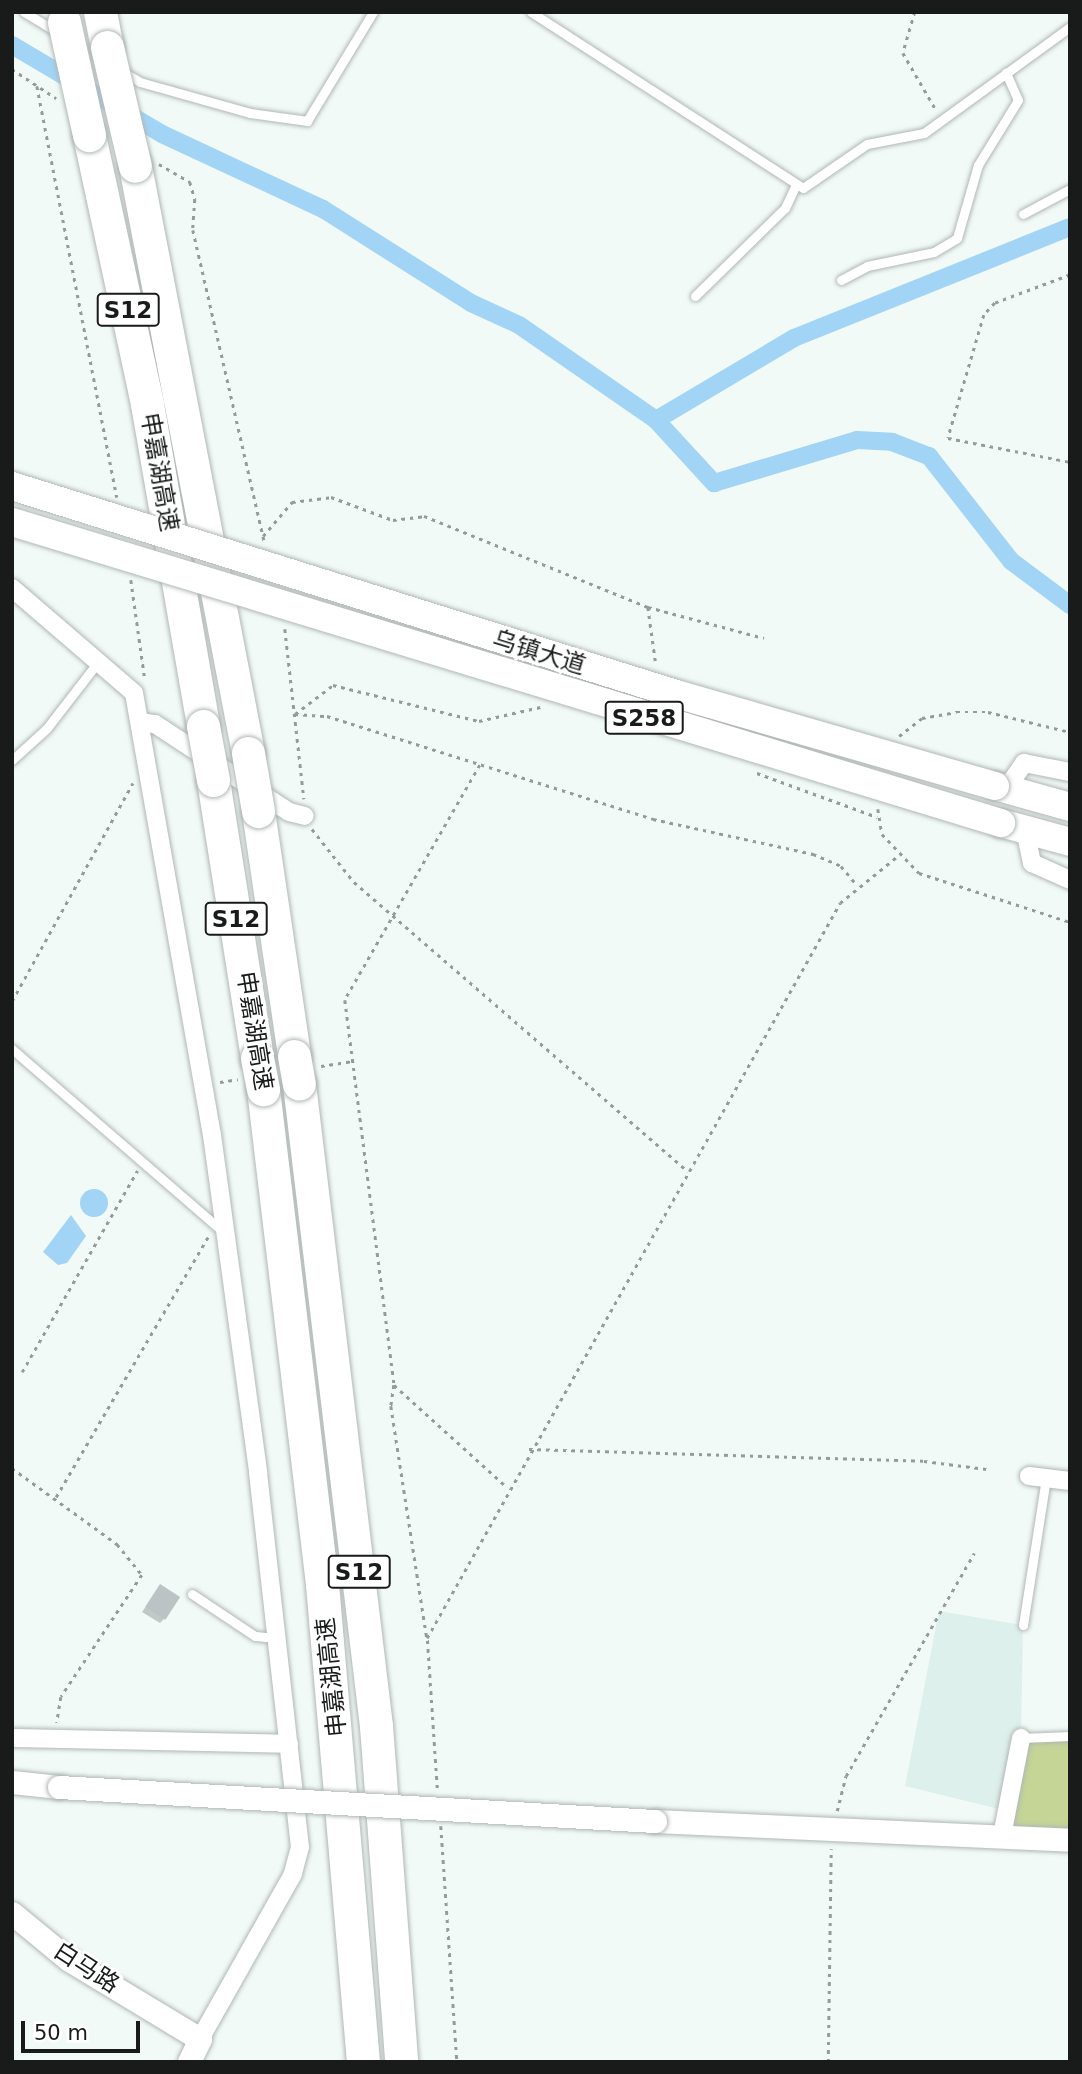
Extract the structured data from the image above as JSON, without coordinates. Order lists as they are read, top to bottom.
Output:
{
  "streets": {
    "highway": ["S12", "申嘉湖高速"],
    "main road": ["乌镇大道", "S258"],
    "street": ["白马路"]
  },
  "scale_bar": "50 m"
}
